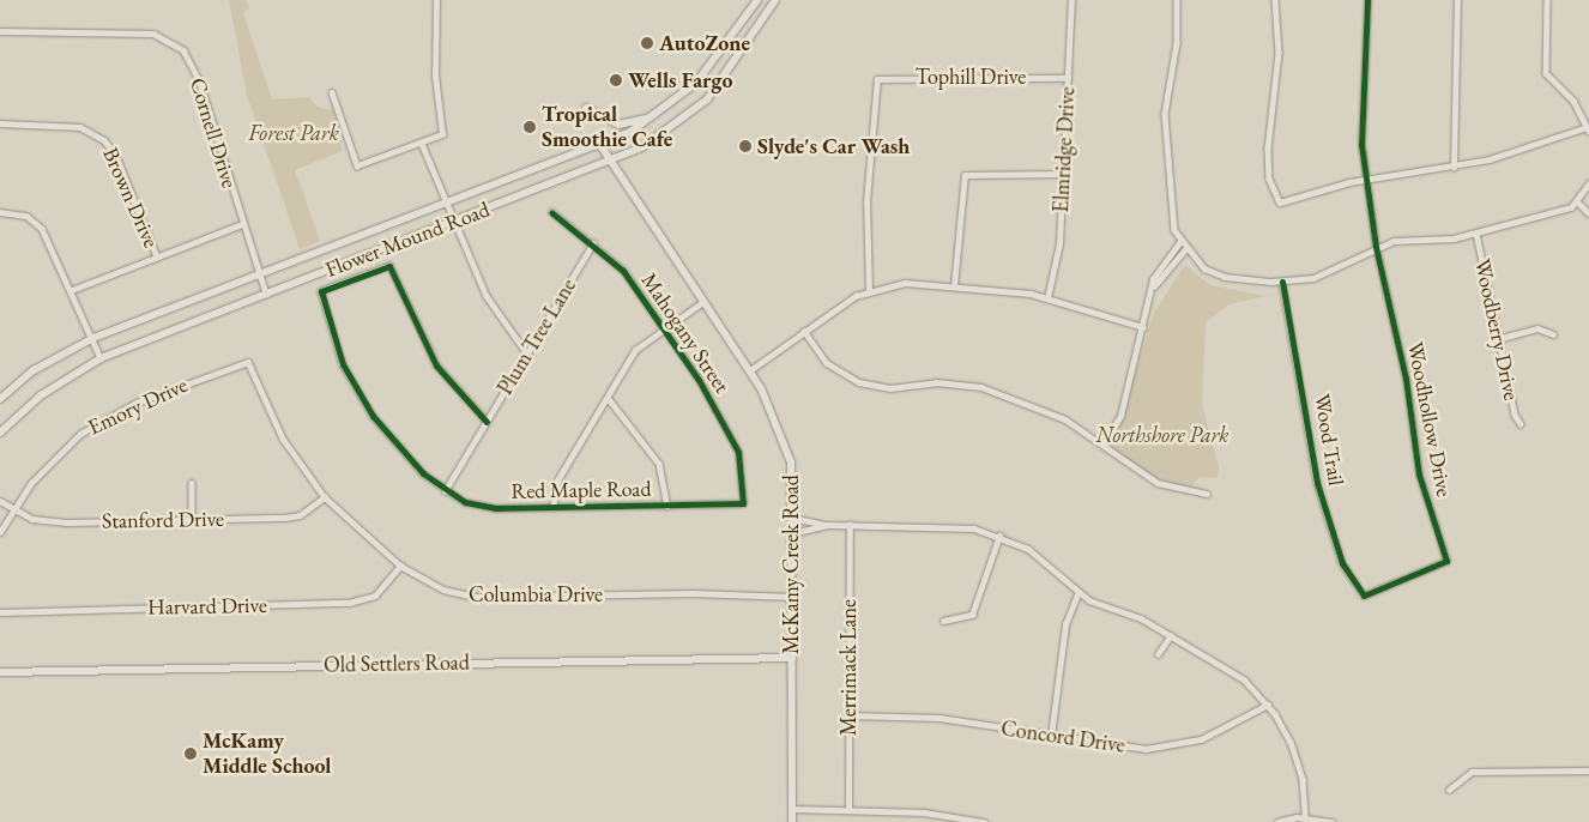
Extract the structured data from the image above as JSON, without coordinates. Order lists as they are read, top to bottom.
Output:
{
  "streets": {
    "main road": ["Flower Mound Road", "McKamy Creek Road", "Old Settlers Road"],
    "street": [
      "Tophill Drive",
      "Cornell Drive",
      "Elmridge Drive",
      "Brown Drive",
      "Woodberry Drive",
      "Mahogany Street",
      "Plum Tree Lane",
      "Emory Drive",
      "Woodhollow Drive",
      "Wood Trail",
      "Red Maple Road",
      "Stanford Drive",
      "Columbia Drive",
      "Harvard Drive",
      "Merrimack Lane",
      "Concord Drive"
    ]
  },
  "crossings": [
    ["Tophill Drive", "Elmridge Drive"],
    ["Cornell Drive", "Flower Mound Road"],
    ["Flower Mound Road", "McKamy Creek Road"],
    ["Mahogany Street", "Plum Tree Lane"],
    ["Mahogany Street", "Red Maple Road"],
    ["Plum Tree Lane", "Red Maple Road"],
    ["Emory Drive", "Stanford Drive"],
    ["Emory Drive", "Columbia Drive"],
    ["Woodhollow Drive", "Wood Trail"],
    ["Stanford Drive", "Columbia Drive"],
    ["McKamy Creek Road", "Columbia Drive"],
    ["McKamy Creek Road", "Old Settlers Road"],
    ["Columbia Drive", "Harvard Drive"],
    ["Merrimack Lane", "Concord Drive"]
  ],
  "parks": ["Forest Park", "Northshore Park"],
  "places": [
    "AutoZone",
    "Wells Fargo",
    "Tropical Smoothie Cafe",
    "Slyde's Car Wash",
    "McKamy Middle School"
  ]
}
